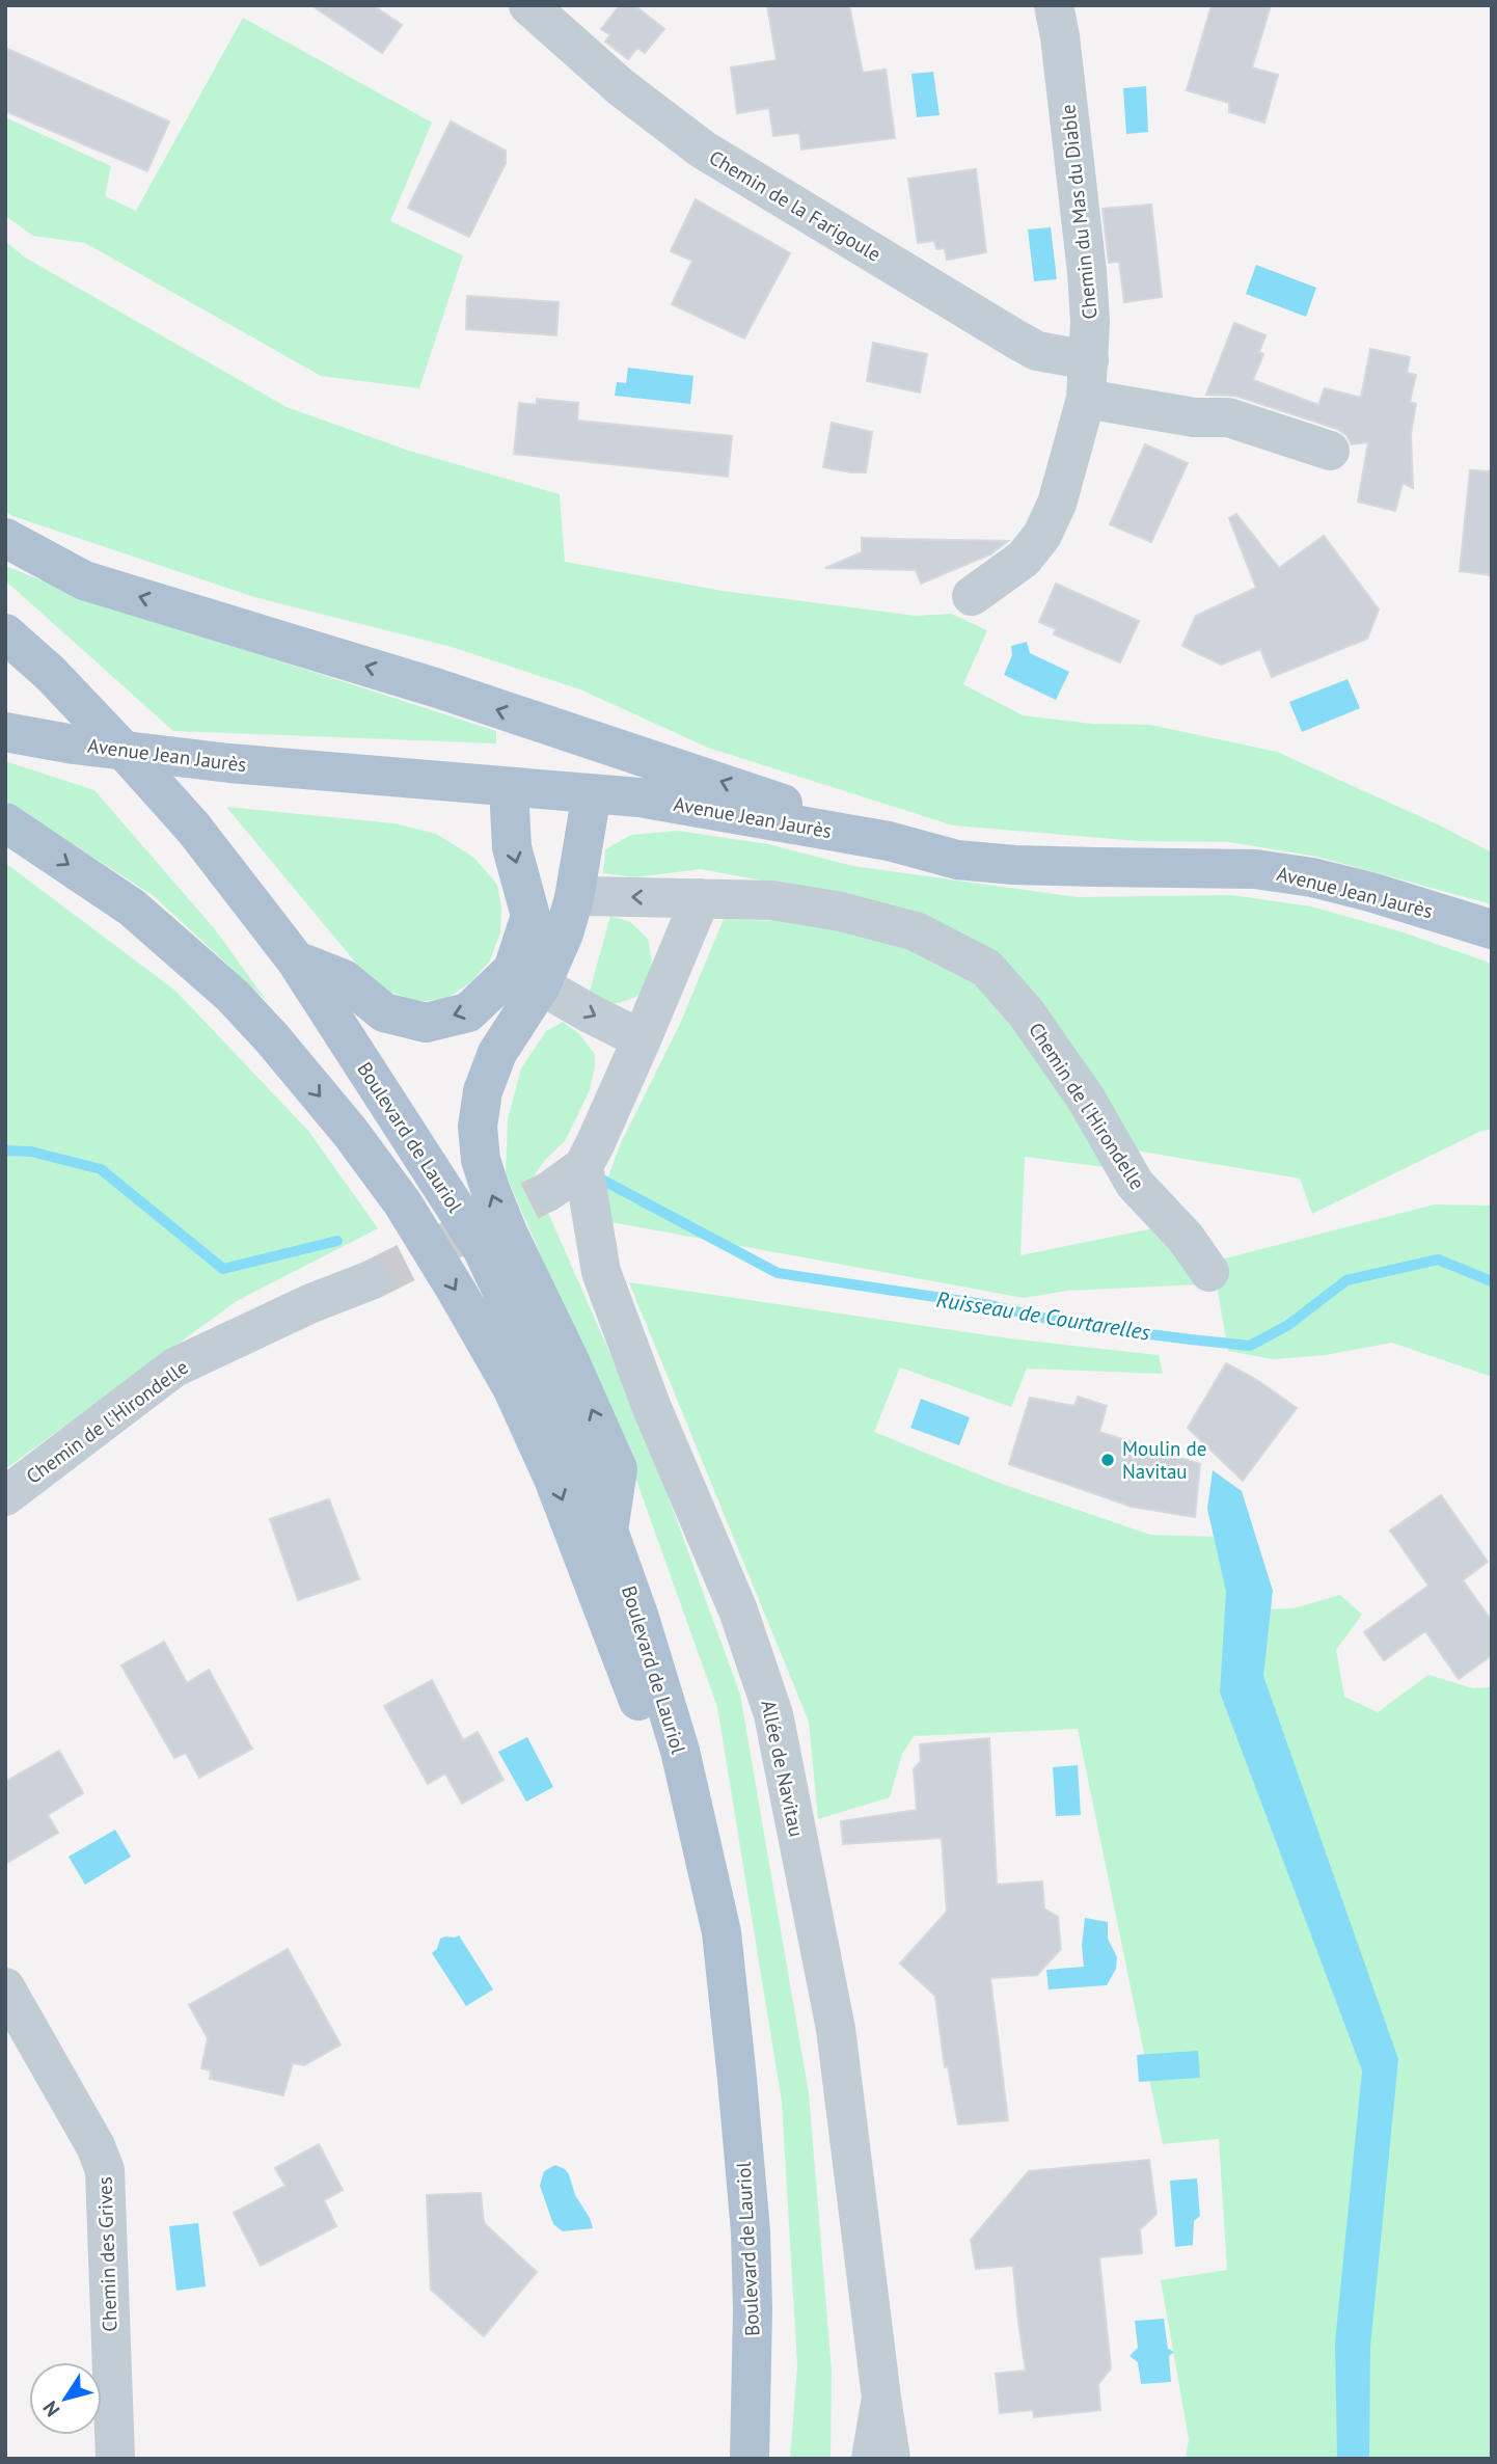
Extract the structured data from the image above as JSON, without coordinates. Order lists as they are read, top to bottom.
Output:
{
  "streets": {
    "main road": ["Avenue Jean Jaurès", "Boulevard de Lauriol"],
    "street": [
      "Chemin de la Farigoule",
      "Chemin du Mas du Diable",
      "Chemin de l'Hirondelle",
      "Allée de Navitau",
      "Chemin des Grives"
    ]
  },
  "crossings": [
    ["Chemin de la Farigoule", "Chemin du Mas du Diable"]
  ],
  "water": ["Ruisseau de Courtarelles"],
  "places": ["Moulin de Navitau"],
  "north": "bottom left"
}
